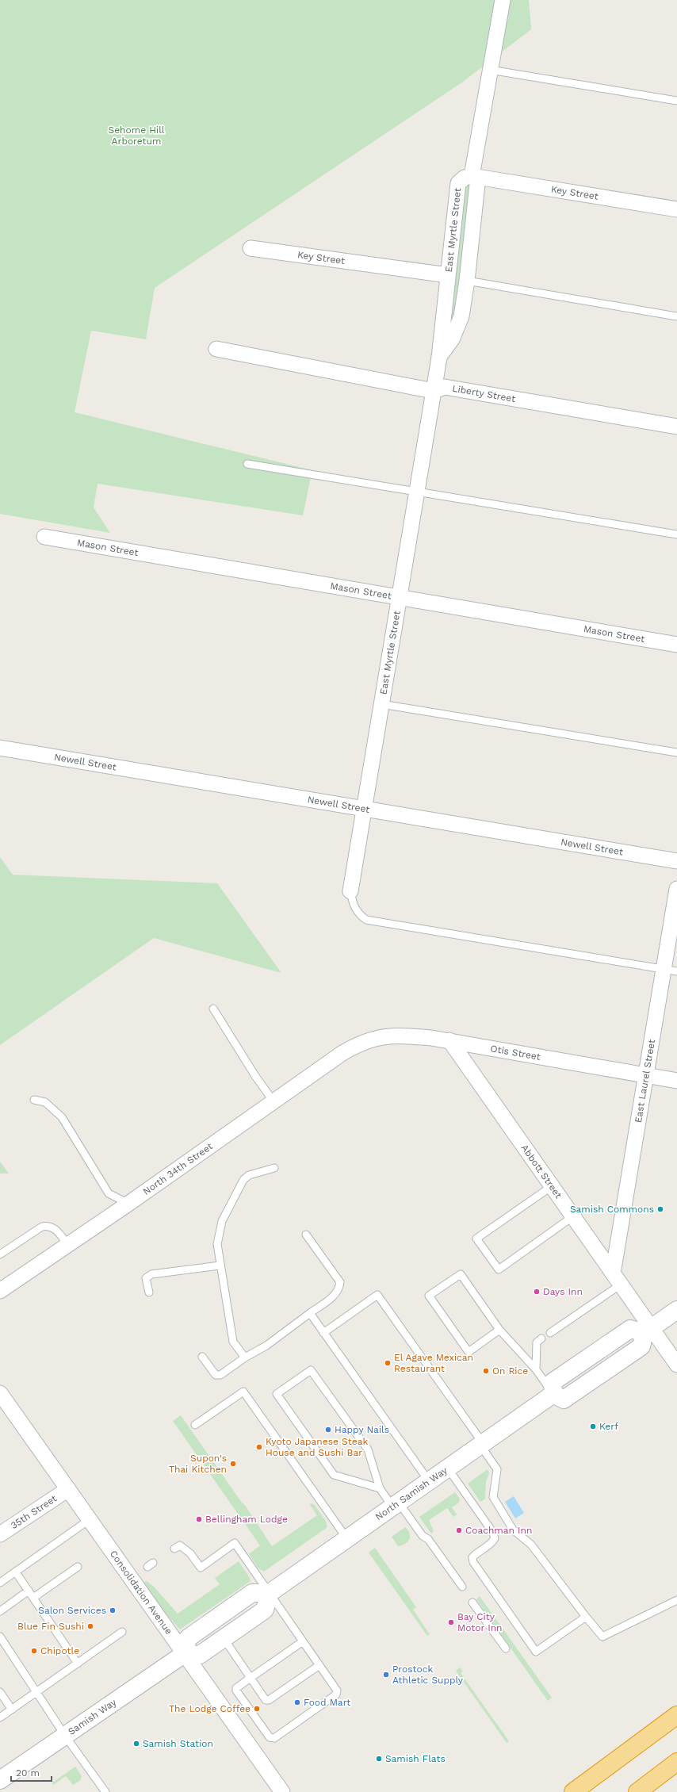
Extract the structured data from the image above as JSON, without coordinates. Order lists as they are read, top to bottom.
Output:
{
  "streets": {
    "main road": ["North Samish Way", "Samish Way"],
    "street": [
      "Key Street",
      "East Myrtle Street",
      "Liberty Street",
      "Mason Street",
      "Newell Street",
      "Otis Street",
      "East Laurel Street",
      "North 34th Street",
      "Abbott Street",
      "35th Street",
      "Consolidation Avenue"
    ]
  },
  "crossings": [
    ["Key Street", "East Myrtle Street"],
    ["East Myrtle Street", "Liberty Street"],
    ["East Myrtle Street", "Mason Street"],
    ["East Myrtle Street", "Newell Street"],
    ["Otis Street", "East Laurel Street"],
    ["Otis Street", "North 34th Street"],
    ["Otis Street", "Abbott Street"],
    ["East Laurel Street", "Abbott Street"],
    ["35th Street", "Consolidation Avenue"],
    ["Consolidation Avenue", "Samish Way"]
  ],
  "parks": ["Sehome Hill Arboretum"],
  "places": [
    "Samish Commons",
    "Days Inn",
    "El Agave Mexican Restaurant",
    "On Rice",
    "Kerf",
    "Happy Nails",
    "Kyoto Japanese Steak House and Sushi Bar",
    "Supon's Thai Kitchen",
    "Bellingham Lodge",
    "Coachman Inn",
    "Salon Services",
    "Bay City Motor Inn",
    "Blue Fin Sushi",
    "Chipotle",
    "Prostock Athletic Supply",
    "Food Mart",
    "The Lodge Coffee",
    "Samish Station",
    "Samish Flats"
  ],
  "scale_bar": "20 m"
}
